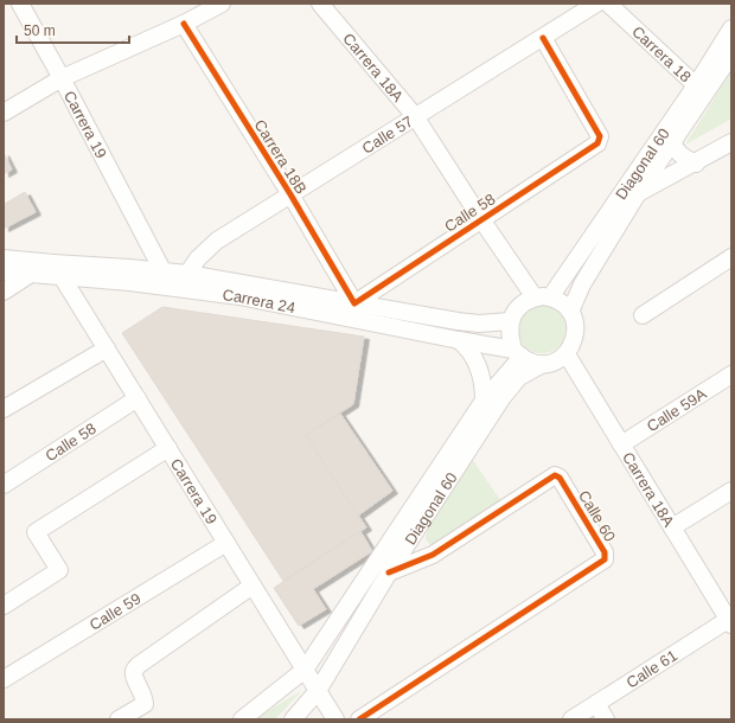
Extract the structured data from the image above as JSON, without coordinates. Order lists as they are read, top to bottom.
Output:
{
  "streets": {
    "street": [
      "Carrera 18",
      "Carrera 18A",
      "Carrera 19",
      "Calle 57",
      "Carrera 18B",
      "Diagonal 60",
      "Calle 58",
      "Carrera 24",
      "Calle 59A",
      "Calle 60",
      "Calle 59",
      "Calle 61"
    ]
  },
  "crossings": [
    ["Carrera 18", "Diagonal 60"],
    ["Carrera 18A", "Calle 57"],
    ["Carrera 18A", "Diagonal 60"],
    ["Carrera 18A", "Calle 58"],
    ["Carrera 18A", "Carrera 24"],
    ["Carrera 18A", "Calle 59A"],
    ["Carrera 18A", "Calle 61"],
    ["Carrera 19", "Diagonal 60"],
    ["Carrera 19", "Calle 58"],
    ["Carrera 19", "Carrera 24"],
    ["Carrera 19", "Calle 59"],
    ["Calle 57", "Carrera 18B"],
    ["Calle 57", "Calle 58"],
    ["Calle 57", "Carrera 24"],
    ["Carrera 18B", "Calle 58"],
    ["Carrera 18B", "Carrera 24"],
    ["Diagonal 60", "Carrera 24"],
    ["Diagonal 60", "Calle 60"],
    ["Calle 58", "Carrera 24"]
  ],
  "scale_bar": "50 m"
}
